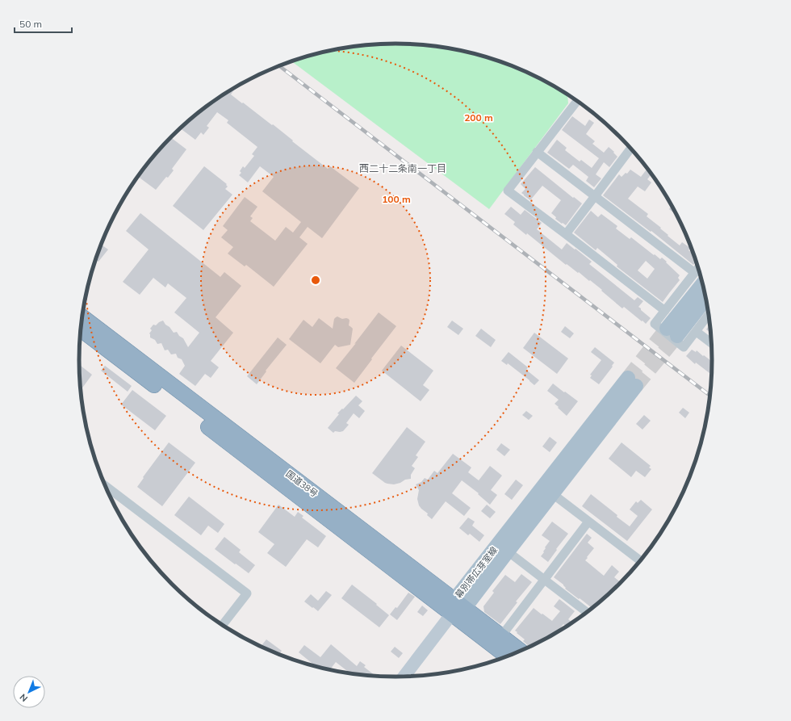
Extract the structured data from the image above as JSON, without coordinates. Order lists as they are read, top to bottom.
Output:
{
  "streets": {
    "highway": ["国道38号"],
    "main road": ["幕別帯広芽室線"]
  },
  "crossings": [
    ["国道38号", "幕別帯広芽室線"]
  ],
  "districts": ["西二十二条南一丁目"],
  "scale_bar": "50 m",
  "north": "bottom left",
  "rings": ["200 m", "100 m"]
}
